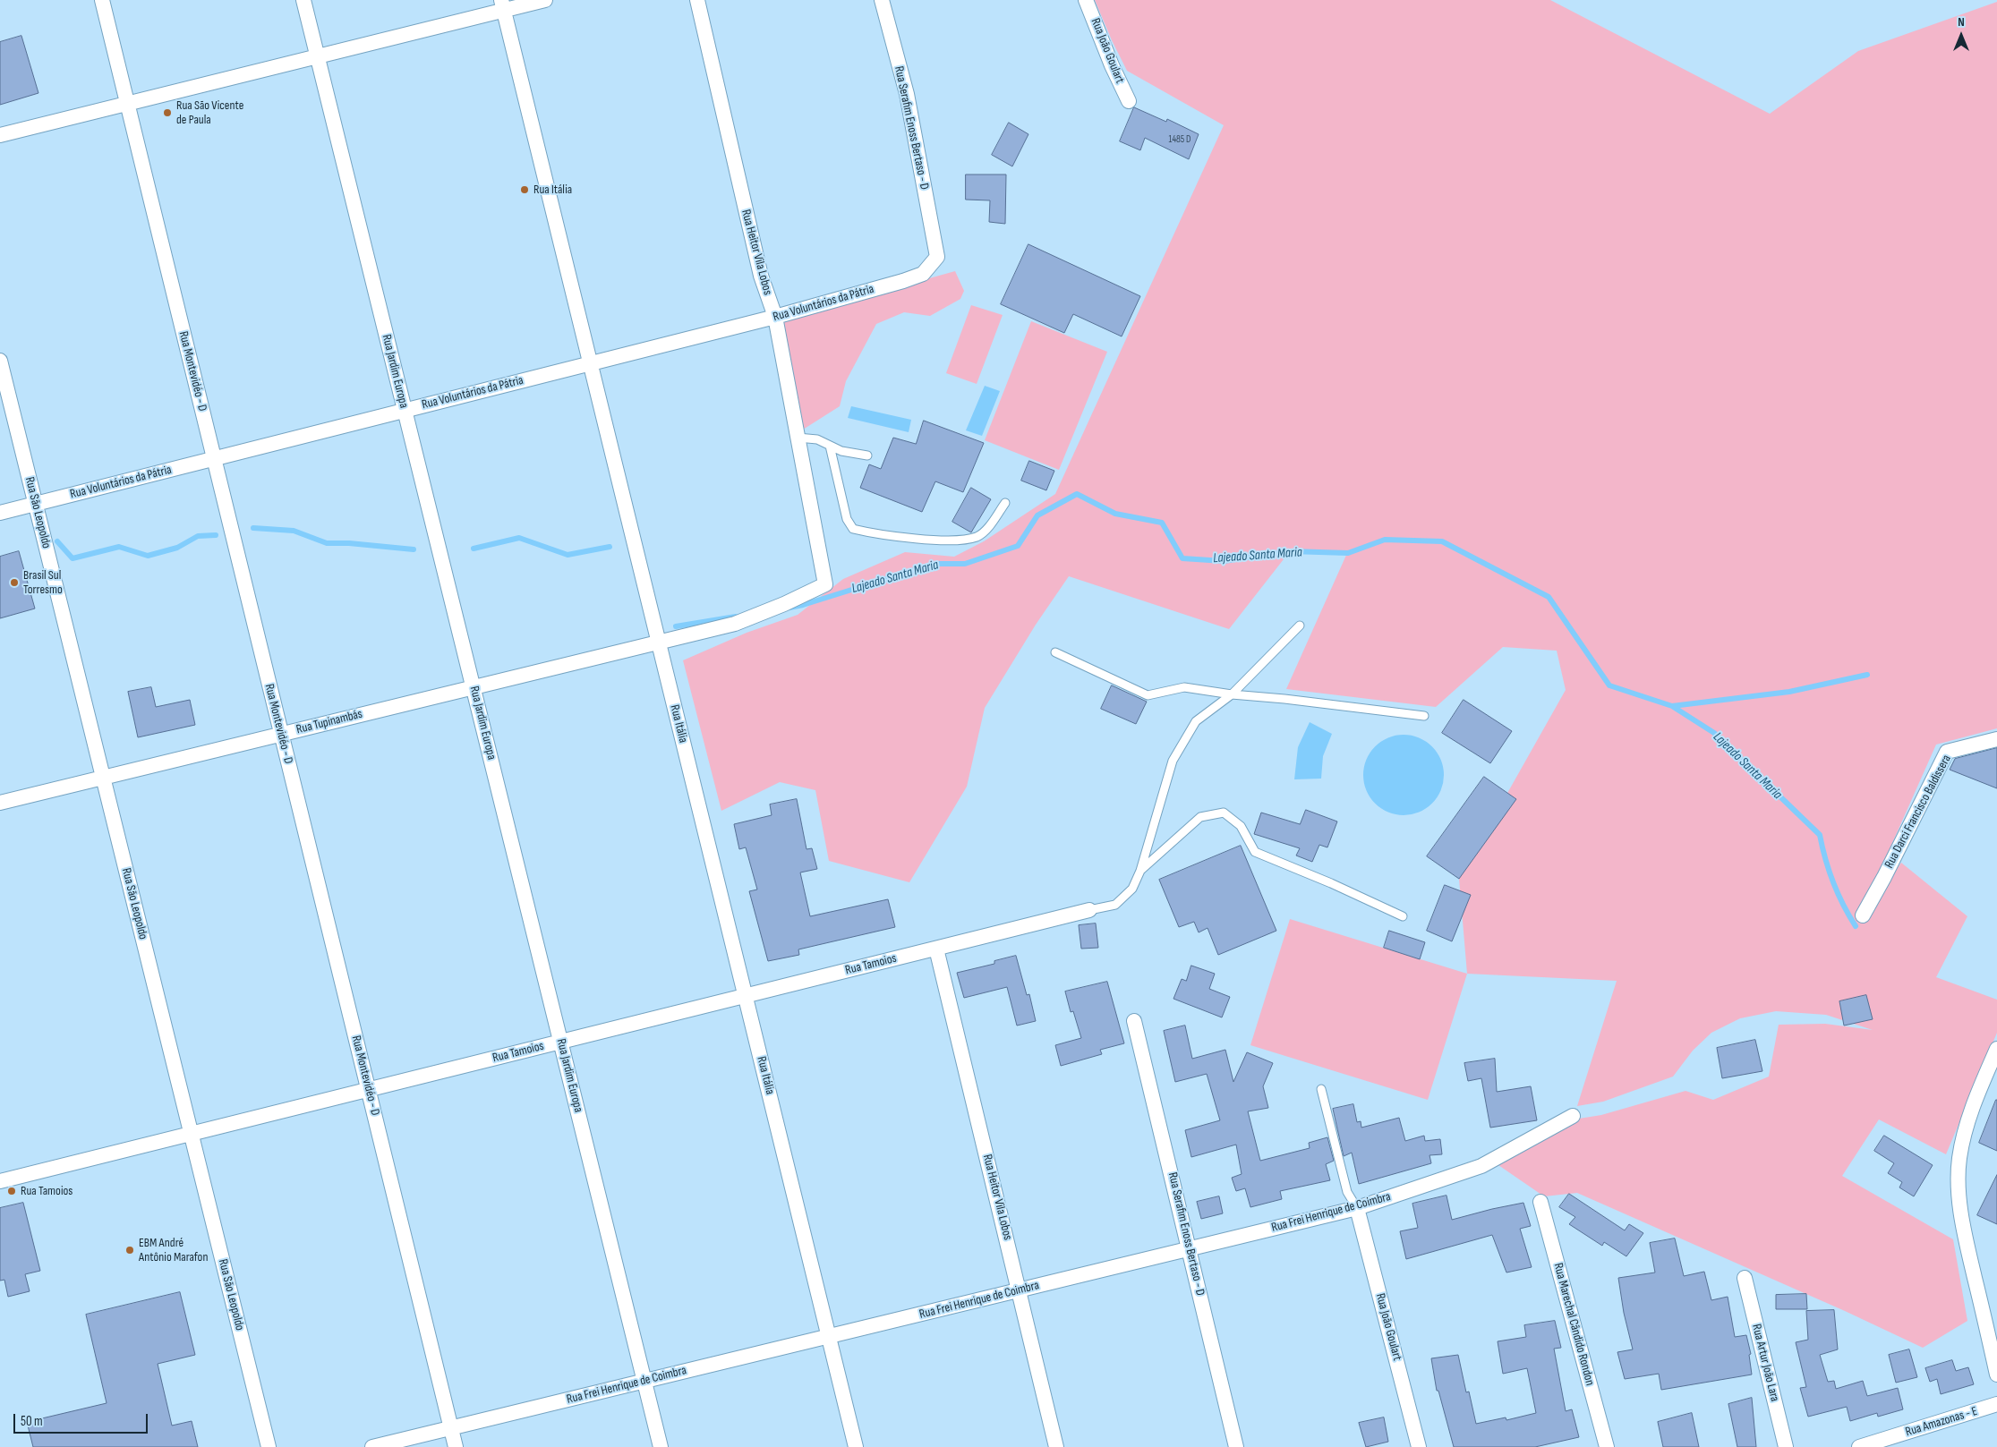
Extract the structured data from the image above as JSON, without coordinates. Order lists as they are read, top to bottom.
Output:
{
  "streets": {
    "street": [
      "Rua João Goulart",
      "Rua Serafim Enoss Bertaso - D",
      "Rua Heitor Vila Lobos",
      "Rua Voluntários da Pátria",
      "Rua Montevidéo - D",
      "Rua Jardim Europa",
      "Rua São Leopoldo",
      "Rua Tupinambás",
      "Rua Itália",
      "Rua Darci Francisco Baldissera",
      "Rua Tamoios",
      "Rua Frei Henrique de Coimbra",
      "Rua Marechal Cândido Rondon",
      "Rua Artur João Lara",
      "Rua Amazonas - E"
    ]
  },
  "crossings": [
    ["Rua João Goulart", "Rua Frei Henrique de Coimbra"],
    ["Rua Serafim Enoss Bertaso - D", "Rua Voluntários da Pátria"],
    ["Rua Serafim Enoss Bertaso - D", "Rua Frei Henrique de Coimbra"],
    ["Rua Heitor Vila Lobos", "Rua Voluntários da Pátria"],
    ["Rua Heitor Vila Lobos", "Rua Tupinambás"],
    ["Rua Heitor Vila Lobos", "Rua Tamoios"],
    ["Rua Heitor Vila Lobos", "Rua Frei Henrique de Coimbra"],
    ["Rua Voluntários da Pátria", "Rua Montevidéo - D"],
    ["Rua Voluntários da Pátria", "Rua Jardim Europa"],
    ["Rua Voluntários da Pátria", "Rua São Leopoldo"],
    ["Rua Voluntários da Pátria", "Rua Itália"],
    ["Rua Montevidéo - D", "Rua Tupinambás"],
    ["Rua Montevidéo - D", "Rua Tamoios"],
    ["Rua Montevidéo - D", "Rua Frei Henrique de Coimbra"],
    ["Rua Jardim Europa", "Rua Tupinambás"],
    ["Rua Jardim Europa", "Rua Tamoios"],
    ["Rua Jardim Europa", "Rua Frei Henrique de Coimbra"],
    ["Rua São Leopoldo", "Rua Tupinambás"],
    ["Rua São Leopoldo", "Rua Tamoios"],
    ["Rua Tupinambás", "Rua Itália"],
    ["Rua Itália", "Rua Tamoios"],
    ["Rua Itália", "Rua Frei Henrique de Coimbra"]
  ],
  "water": ["Lajeado Santa Maria"],
  "places": [
    "Rua São Vicente de Paula",
    "Rua Itália",
    "Brasil Sul Torresmo",
    "Rua Tamoios",
    "EBM André Antônio Marafon"
  ],
  "house_numbers": ["1485 D"],
  "scale_bar": "50 m",
  "north": "top"
}
